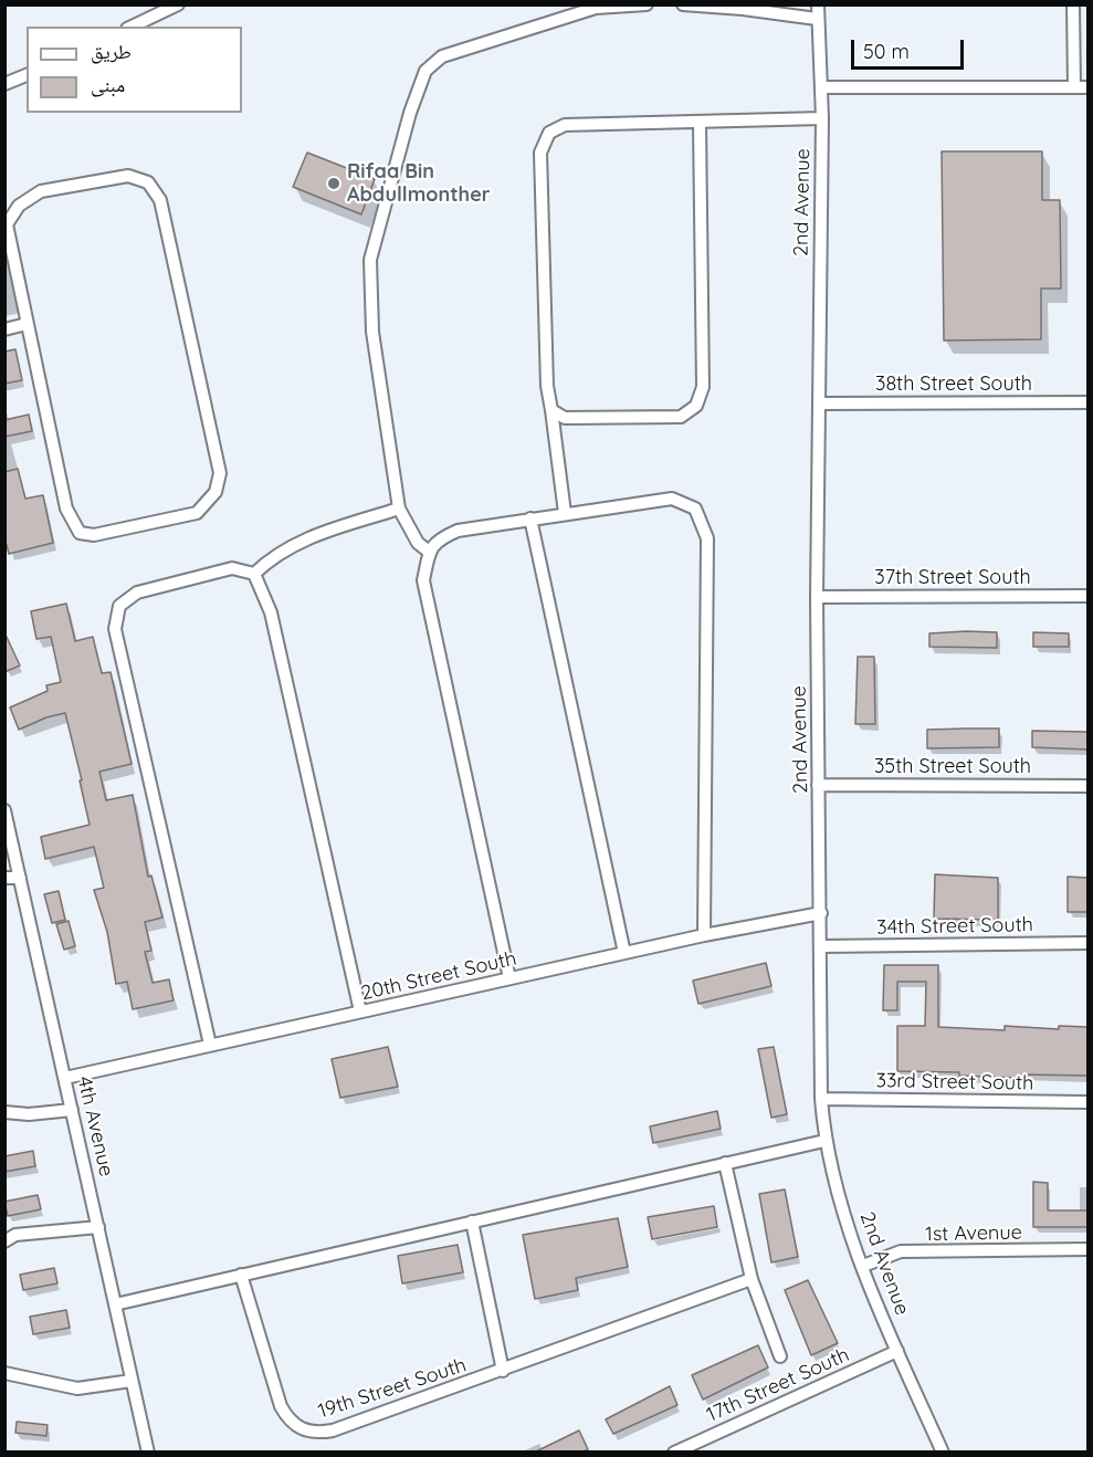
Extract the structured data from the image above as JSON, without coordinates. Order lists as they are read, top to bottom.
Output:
{
  "streets": {
    "street": [
      "2nd Avenue",
      "38th Street South",
      "37th Street South",
      "35th Street South",
      "34th Street South",
      "20th Street South",
      "33rd Street South",
      "4th Avenue",
      "1st Avenue",
      "17th Street South",
      "19th Street South"
    ]
  },
  "crossings": [
    ["2nd Avenue", "38th Street South"],
    ["2nd Avenue", "37th Street South"],
    ["2nd Avenue", "35th Street South"],
    ["2nd Avenue", "34th Street South"],
    ["2nd Avenue", "20th Street South"],
    ["2nd Avenue", "33rd Street South"],
    ["2nd Avenue", "1st Avenue"],
    ["2nd Avenue", "17th Street South"],
    ["20th Street South", "4th Avenue"]
  ],
  "places": ["Rifaa Bin Abdullmonther"],
  "legend": ["طريق", "مبنى"],
  "scale_bar": "50 m"
}
